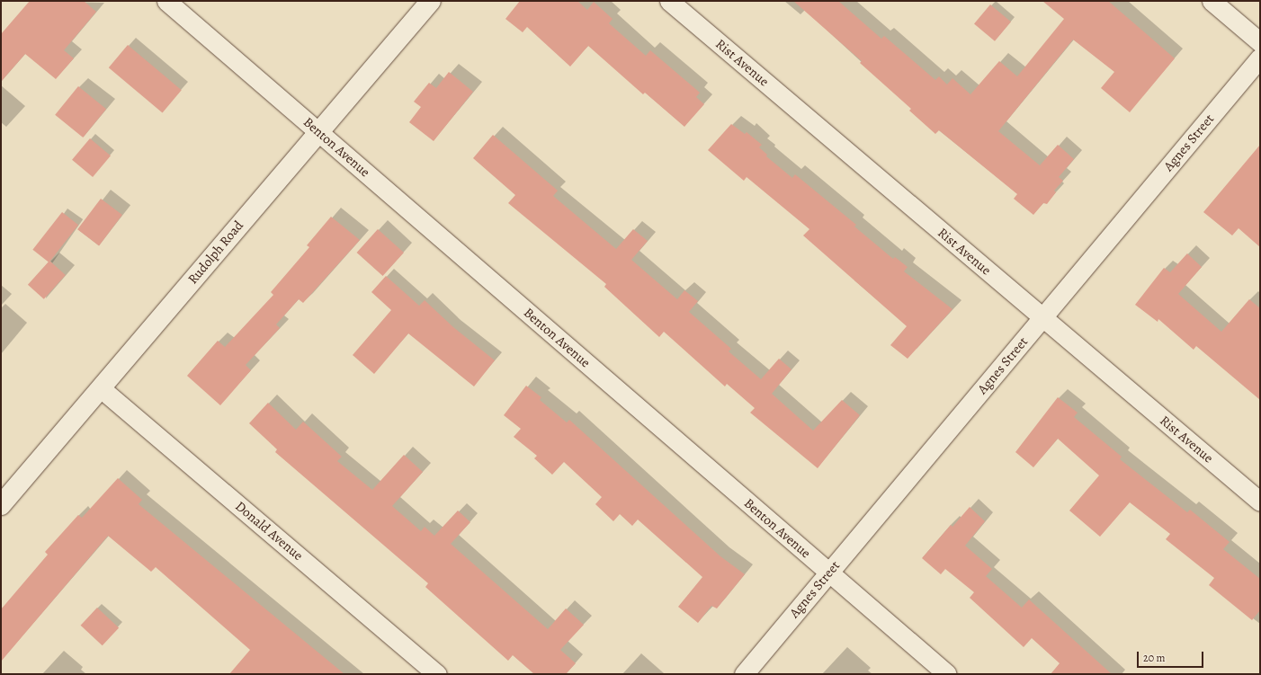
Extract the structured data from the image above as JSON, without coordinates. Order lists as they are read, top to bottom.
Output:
{
  "streets": {
    "street": [
      "Rist Avenue",
      "Agnes Street",
      "Benton Avenue",
      "Rudolph Road",
      "Donald Avenue"
    ]
  },
  "crossings": [
    ["Rist Avenue", "Agnes Street"],
    ["Agnes Street", "Benton Avenue"],
    ["Benton Avenue", "Rudolph Road"],
    ["Rudolph Road", "Donald Avenue"]
  ],
  "scale_bar": "20 m"
}
